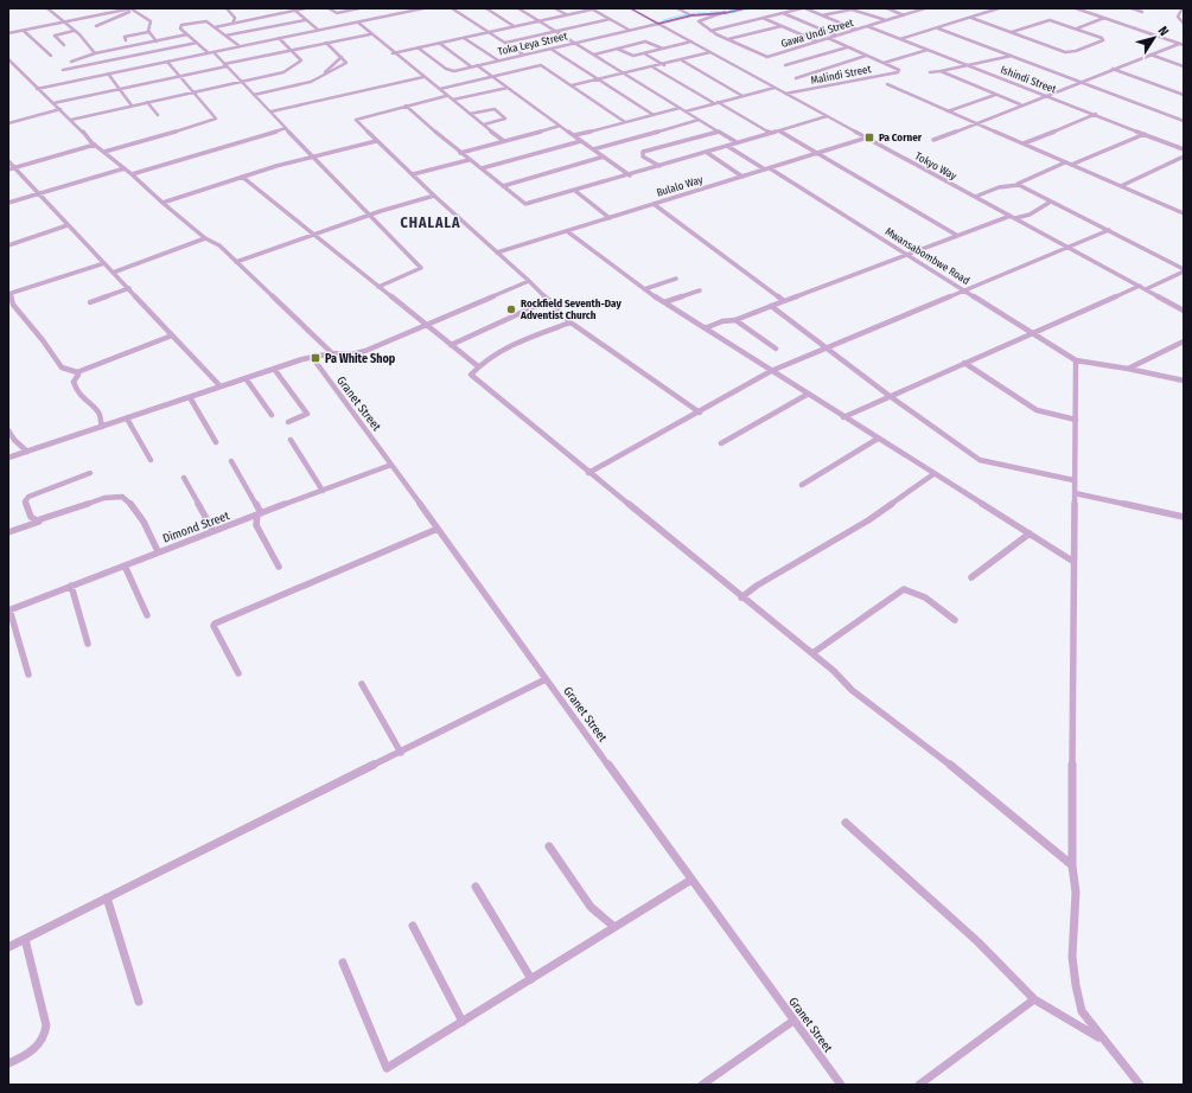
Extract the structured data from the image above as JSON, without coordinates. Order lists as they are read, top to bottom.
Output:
{
  "streets": {
    "main road": ["Tokyo Way"],
    "street": [
      "Gawa Undi Street",
      "Toka Leya Street",
      "Malindi Street",
      "Ishindi Street",
      "Bulalo Way",
      "Mwansabombwe Road",
      "Granet Street",
      "Dimond Street"
    ]
  },
  "crossings": [
    ["Gawa Undi Street", "Ishindi Street"],
    ["Toka Leya Street", "Tokyo Way"],
    ["Malindi Street", "Tokyo Way"],
    ["Tokyo Way", "Bulalo Way"],
    ["Bulalo Way", "Mwansabombwe Road"],
    ["Granet Street", "Dimond Street"]
  ],
  "districts": ["CHALALA"],
  "places": {
    "transit": ["Pa Corner", "Pa White Shop"],
    "other": ["Rockfield Seventh-Day Adventist Church"]
  },
  "north": "top right"
}
